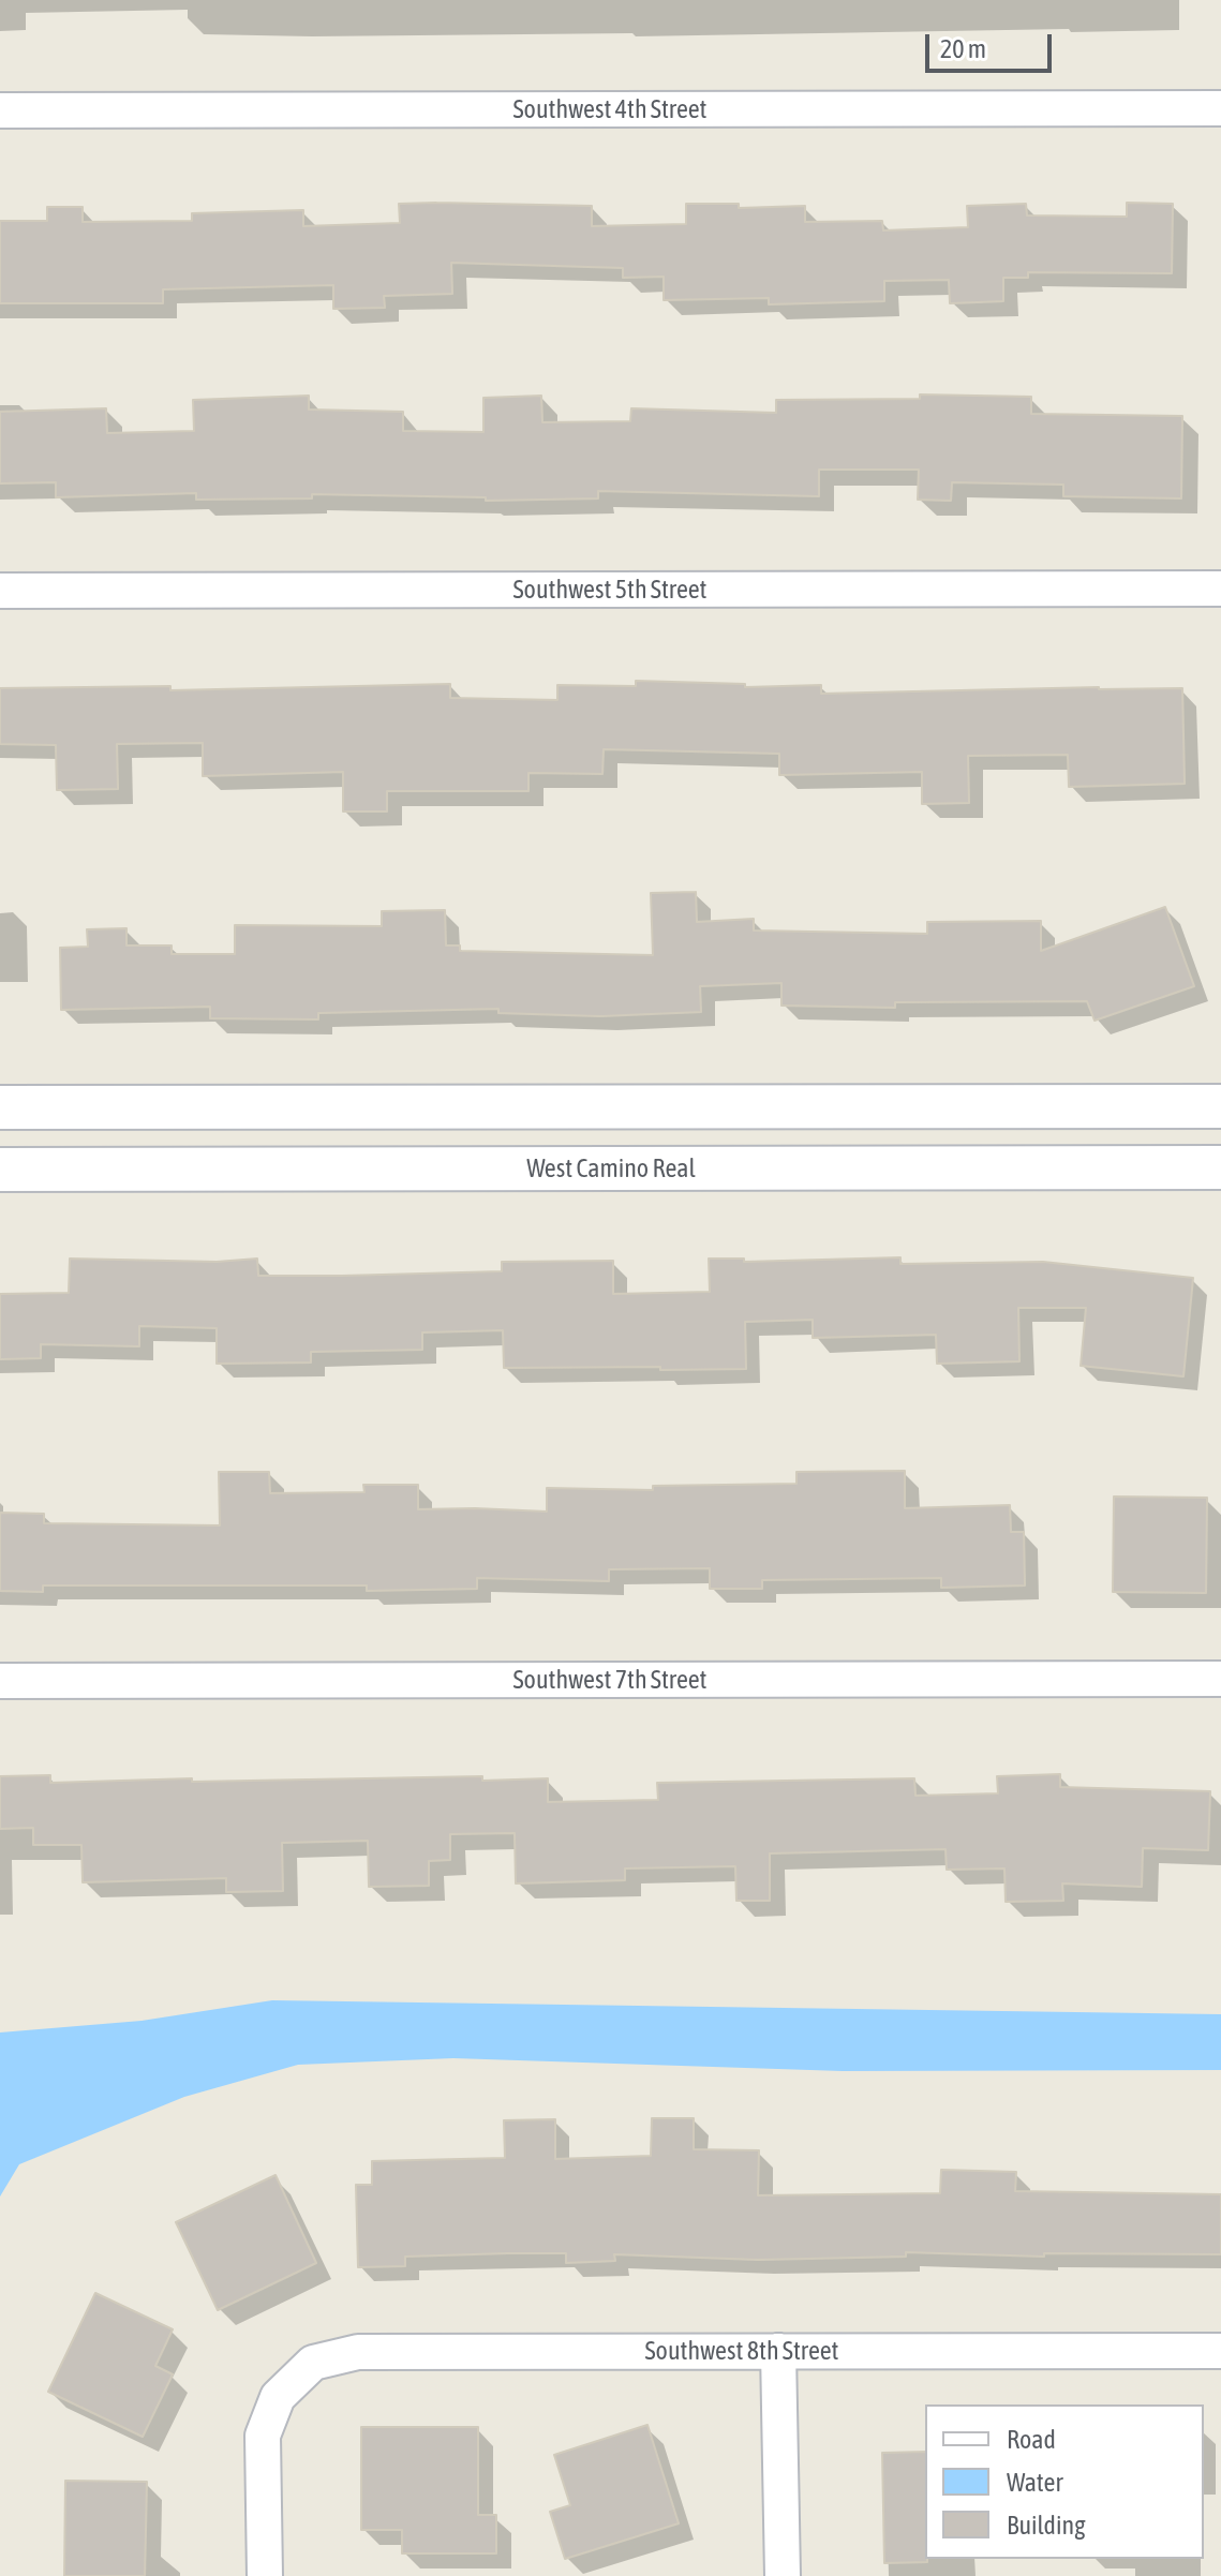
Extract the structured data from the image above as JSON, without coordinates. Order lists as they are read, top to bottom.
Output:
{
  "streets": {
    "street": [
      "Southwest 4th Street",
      "Southwest 5th Street",
      "West Camino Real",
      "Southwest 7th Street",
      "Southwest 8th Street"
    ]
  },
  "legend": ["Road", "Water", "Building"],
  "scale_bar": "20 m"
}
